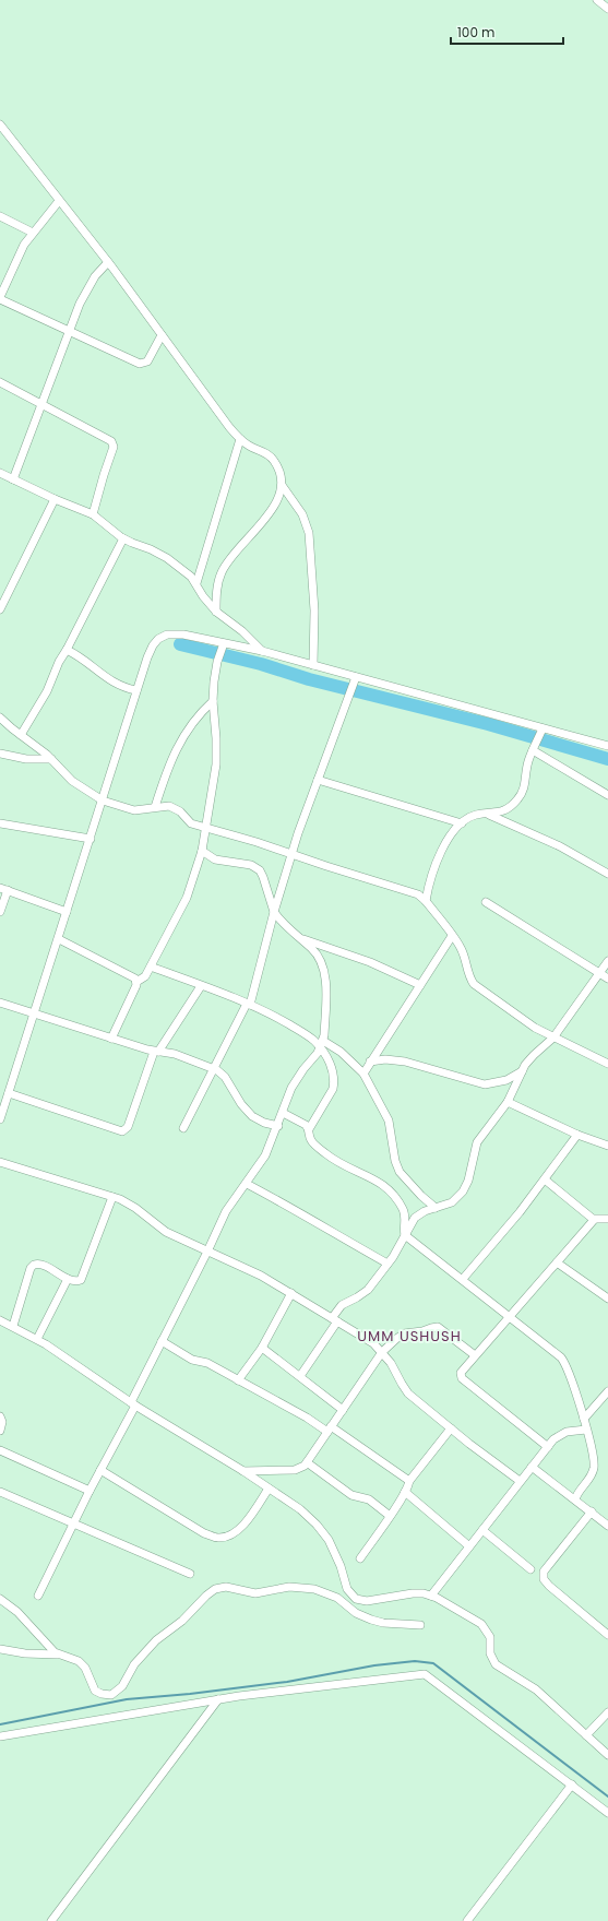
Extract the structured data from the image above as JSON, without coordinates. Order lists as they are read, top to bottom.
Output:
{
  "districts": ["UMM USHUSH"],
  "scale_bar": "100 m"
}
